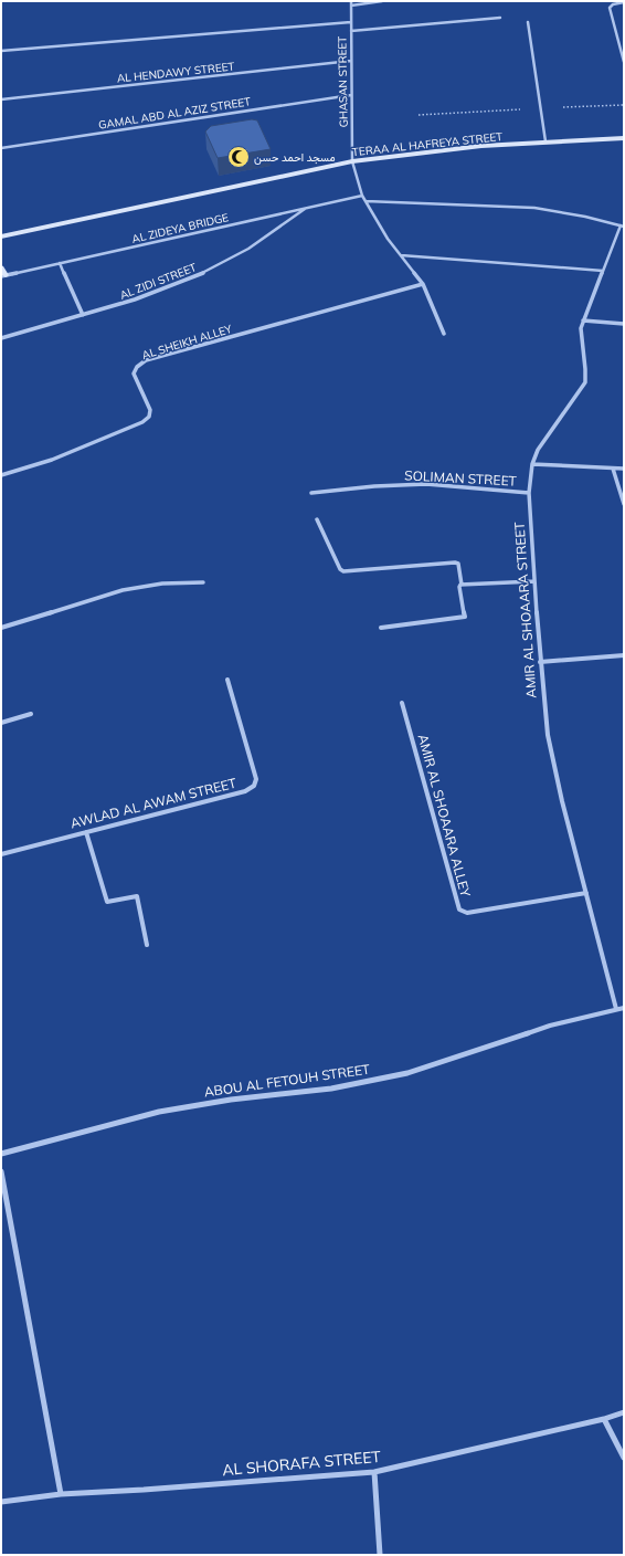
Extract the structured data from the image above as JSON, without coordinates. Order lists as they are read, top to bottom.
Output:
{
  "streets": {
    "street": [
      "AL HENDAWY STREET",
      "GHASAN STREET",
      "GAMAL ABD AL AZIZ STREET",
      "TERAA AL HAFREYA STREET",
      "AL ZIDEYA BRIDGE",
      "AL ZIDI STREET",
      "AL SHEIKH ALLEY",
      "SOLIMAN STREET",
      "AMIR AL SHOAARA STREET",
      "AWLAD AL AWAM STREET",
      "AMIR AL SHOAARA ALLEY",
      "ABOU AL FETOUH STREET",
      "AL SHORAFA STREET"
    ]
  },
  "crossings": [
    ["AL HENDAWY STREET", "GHASAN STREET"],
    ["GHASAN STREET", "GAMAL ABD AL AZIZ STREET"],
    ["GHASAN STREET", "TERAA AL HAFREYA STREET"],
    ["GHASAN STREET", "AL ZIDEYA BRIDGE"],
    ["GHASAN STREET", "AL SHEIKH ALLEY"],
    ["AL ZIDEYA BRIDGE", "AL ZIDI STREET"],
    ["SOLIMAN STREET", "AMIR AL SHOAARA STREET"],
    ["AMIR AL SHOAARA STREET", "AMIR AL SHOAARA ALLEY"],
    ["AMIR AL SHOAARA STREET", "ABOU AL FETOUH STREET"]
  ],
  "places": {
    "mosque": ["مسجد احمد حسن"]
  }
}
